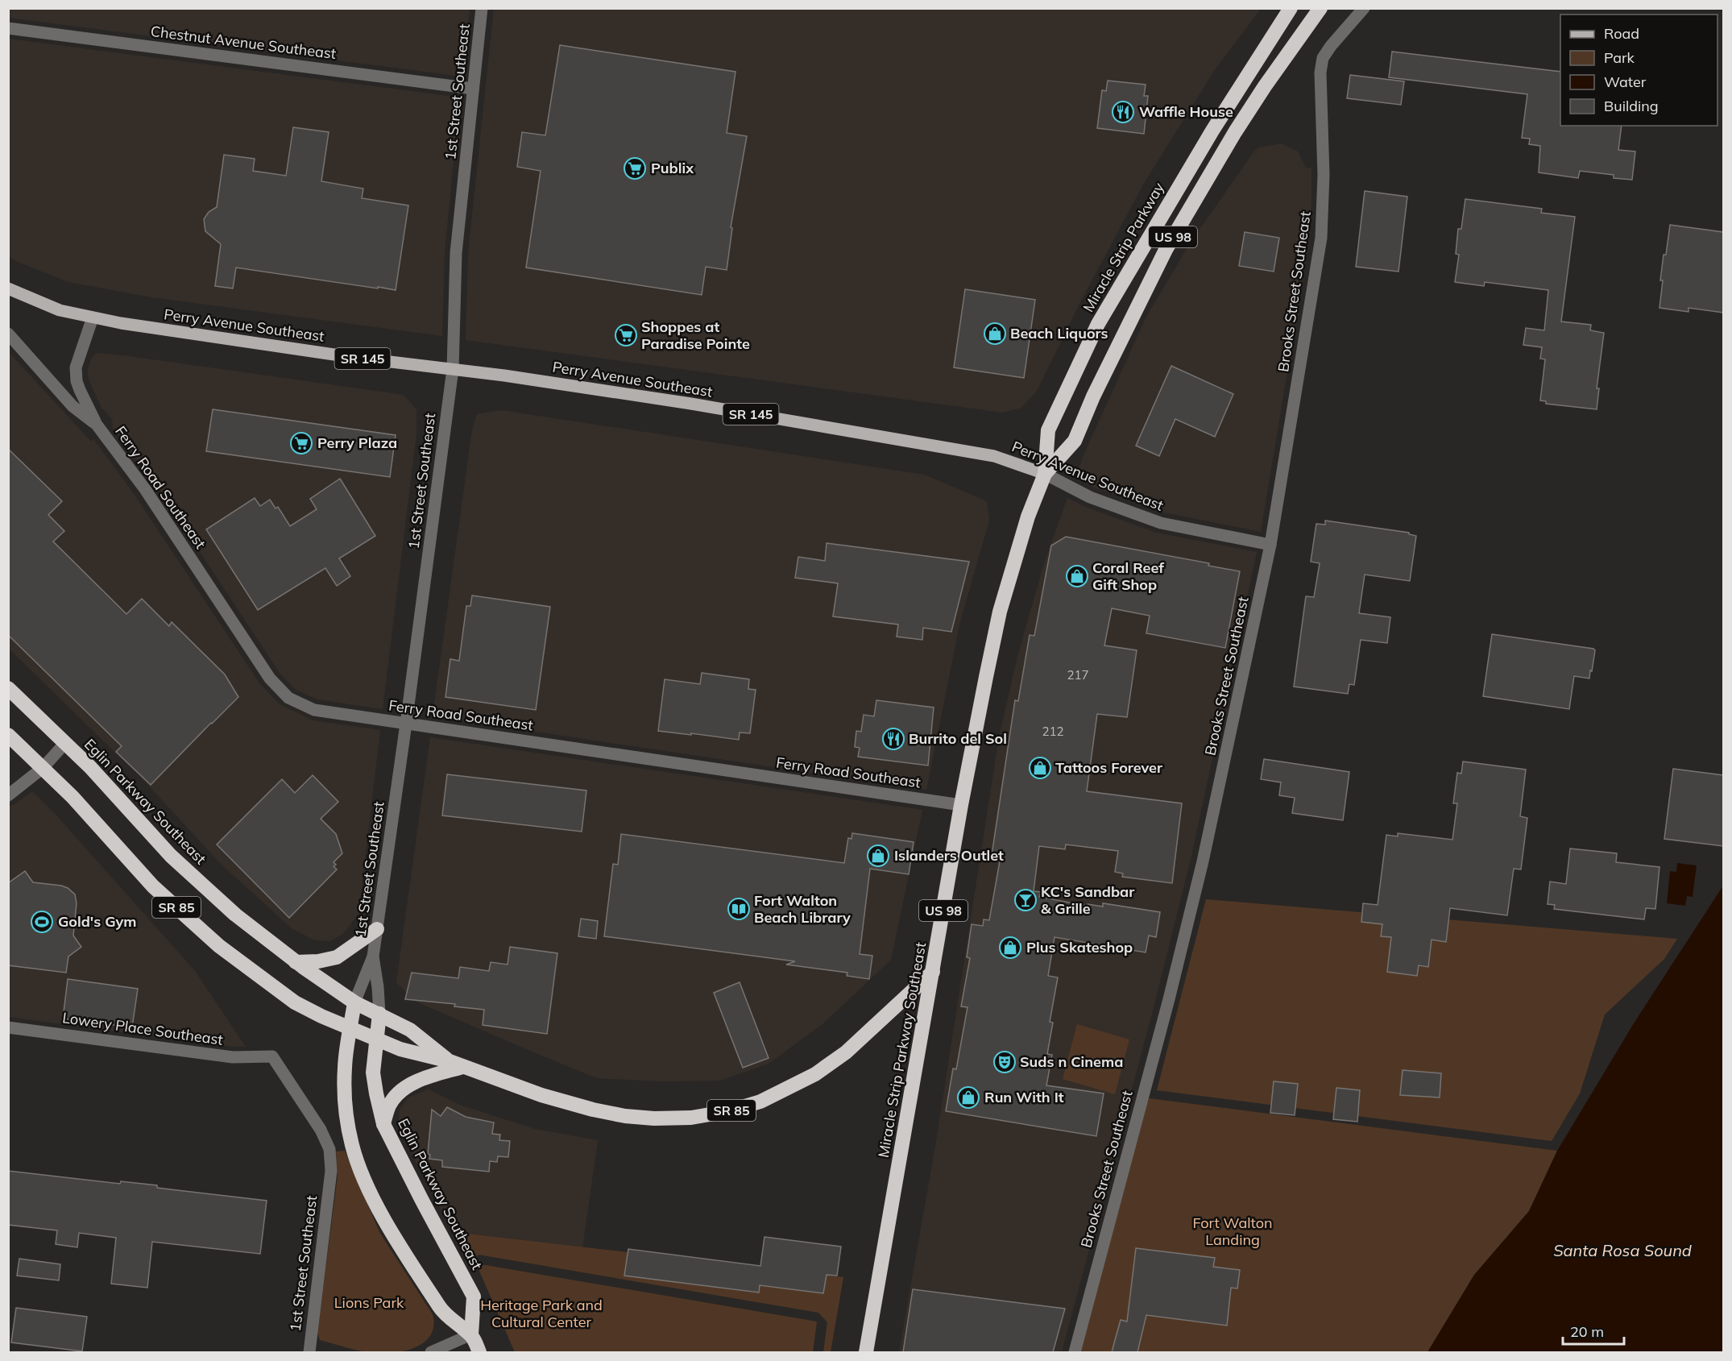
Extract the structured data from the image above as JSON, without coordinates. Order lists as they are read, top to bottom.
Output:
{
  "streets": {
    "highway": [
      "US 98",
      "Miracle Strip Parkway",
      "Eglin Parkway Southeast",
      "SR 85",
      "Miracle Strip Parkway Southeast"
    ],
    "main road": ["Perry Avenue Southeast", "SR 145"],
    "street": [
      "Chestnut Avenue Southeast",
      "1st Street Southeast",
      "Brooks Street Southeast",
      "Ferry Road Southeast",
      "Lowery Place Southeast"
    ]
  },
  "crossings": [
    ["Chestnut Avenue Southeast", "1st Street Southeast"],
    ["1st Street Southeast", "Perry Avenue Southeast"],
    ["1st Street Southeast", "Ferry Road Southeast"],
    ["1st Street Southeast", "Eglin Parkway Southeast"],
    ["1st Street Southeast", "Lowery Place Southeast"],
    ["US 98", "Miracle Strip Parkway"],
    ["US 98", "Perry Avenue Southeast"],
    ["US 98", "Miracle Strip Parkway Southeast"],
    ["Miracle Strip Parkway", "Perry Avenue Southeast"],
    ["Miracle Strip Parkway", "Miracle Strip Parkway Southeast"],
    ["Brooks Street Southeast", "Perry Avenue Southeast"],
    ["Perry Avenue Southeast", "Ferry Road Southeast"],
    ["Perry Avenue Southeast", "Miracle Strip Parkway Southeast"],
    ["Ferry Road Southeast", "Miracle Strip Parkway Southeast"],
    ["Eglin Parkway Southeast", "SR 85"],
    ["SR 85", "Miracle Strip Parkway Southeast"]
  ],
  "water": ["Santa Rosa Sound"],
  "parks": ["Fort Walton Landing", "Lions Park", "Heritage Park and Cultural Center"],
  "places": {
    "restaurant": ["Waffle House", "Burrito del Sol"],
    "supermarket": ["Publix", "Shoppes at Paradise Pointe", "Perry Plaza"],
    "shop": [
      "Beach Liquors",
      "Coral Reef Gift Shop",
      "Tattoos Forever",
      "Islanders Outlet",
      "Plus Skateshop",
      "Run With It"
    ],
    "bar": ["KC's Sandbar & Grille"],
    "library": ["Fort Walton Beach Library"],
    "sports": ["Gold's Gym"],
    "theatre": ["Suds n Cinema"]
  },
  "house_numbers": ["217", "212"],
  "legend": [
    "Road",
    "Park",
    "Water",
    "Building"
  ],
  "scale_bar": "20 m"
}
